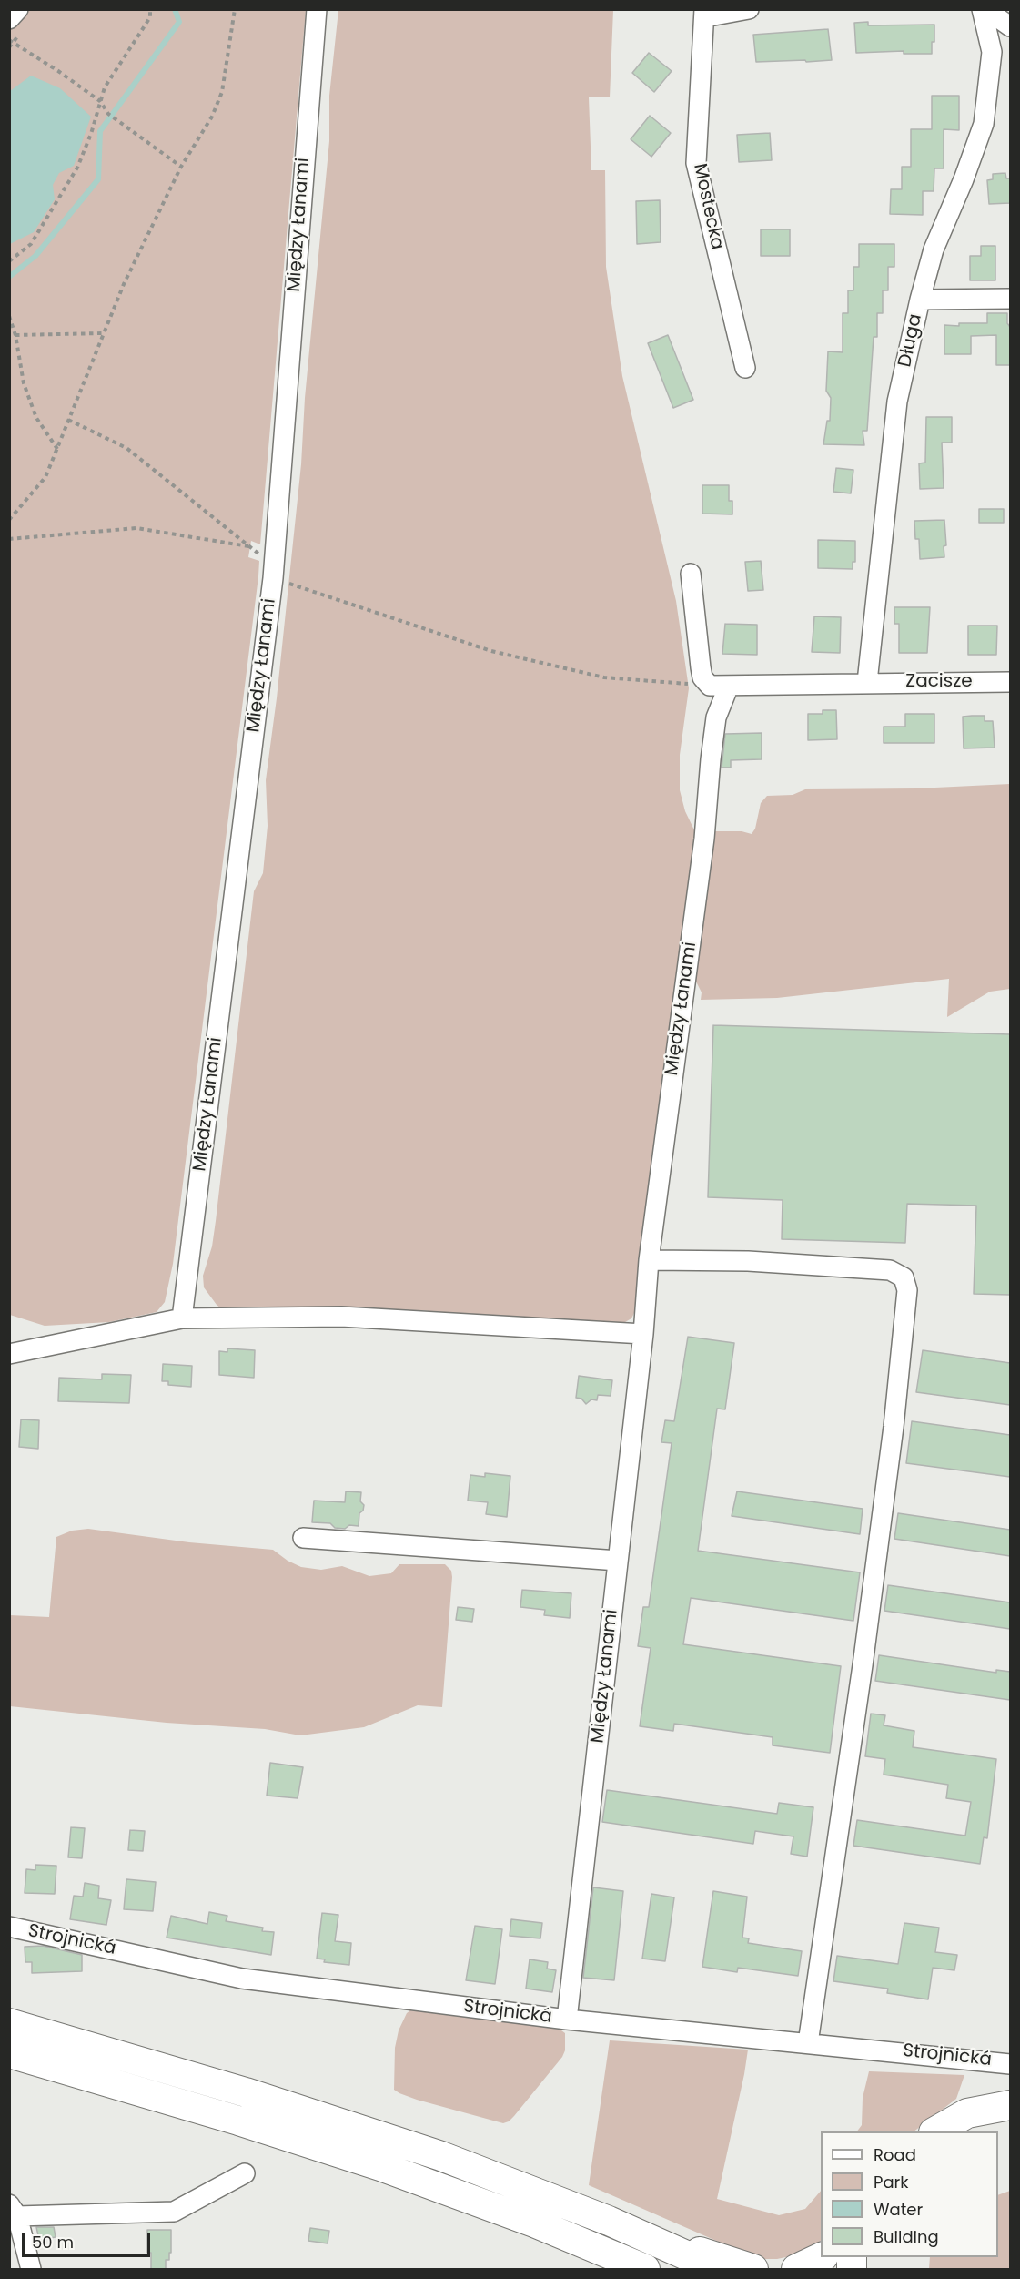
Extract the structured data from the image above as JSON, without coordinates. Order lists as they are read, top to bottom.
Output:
{
  "streets": {
    "street": [
      "Mostecka",
      "Między Łanami",
      "Długa",
      "Zacisze",
      "Strojnická"
    ]
  },
  "crossings": [
    ["Między Łanami", "Strojnická"],
    ["Długa", "Zacisze"]
  ],
  "legend": [
    "Road",
    "Park",
    "Water",
    "Building"
  ],
  "scale_bar": "50 m"
}
